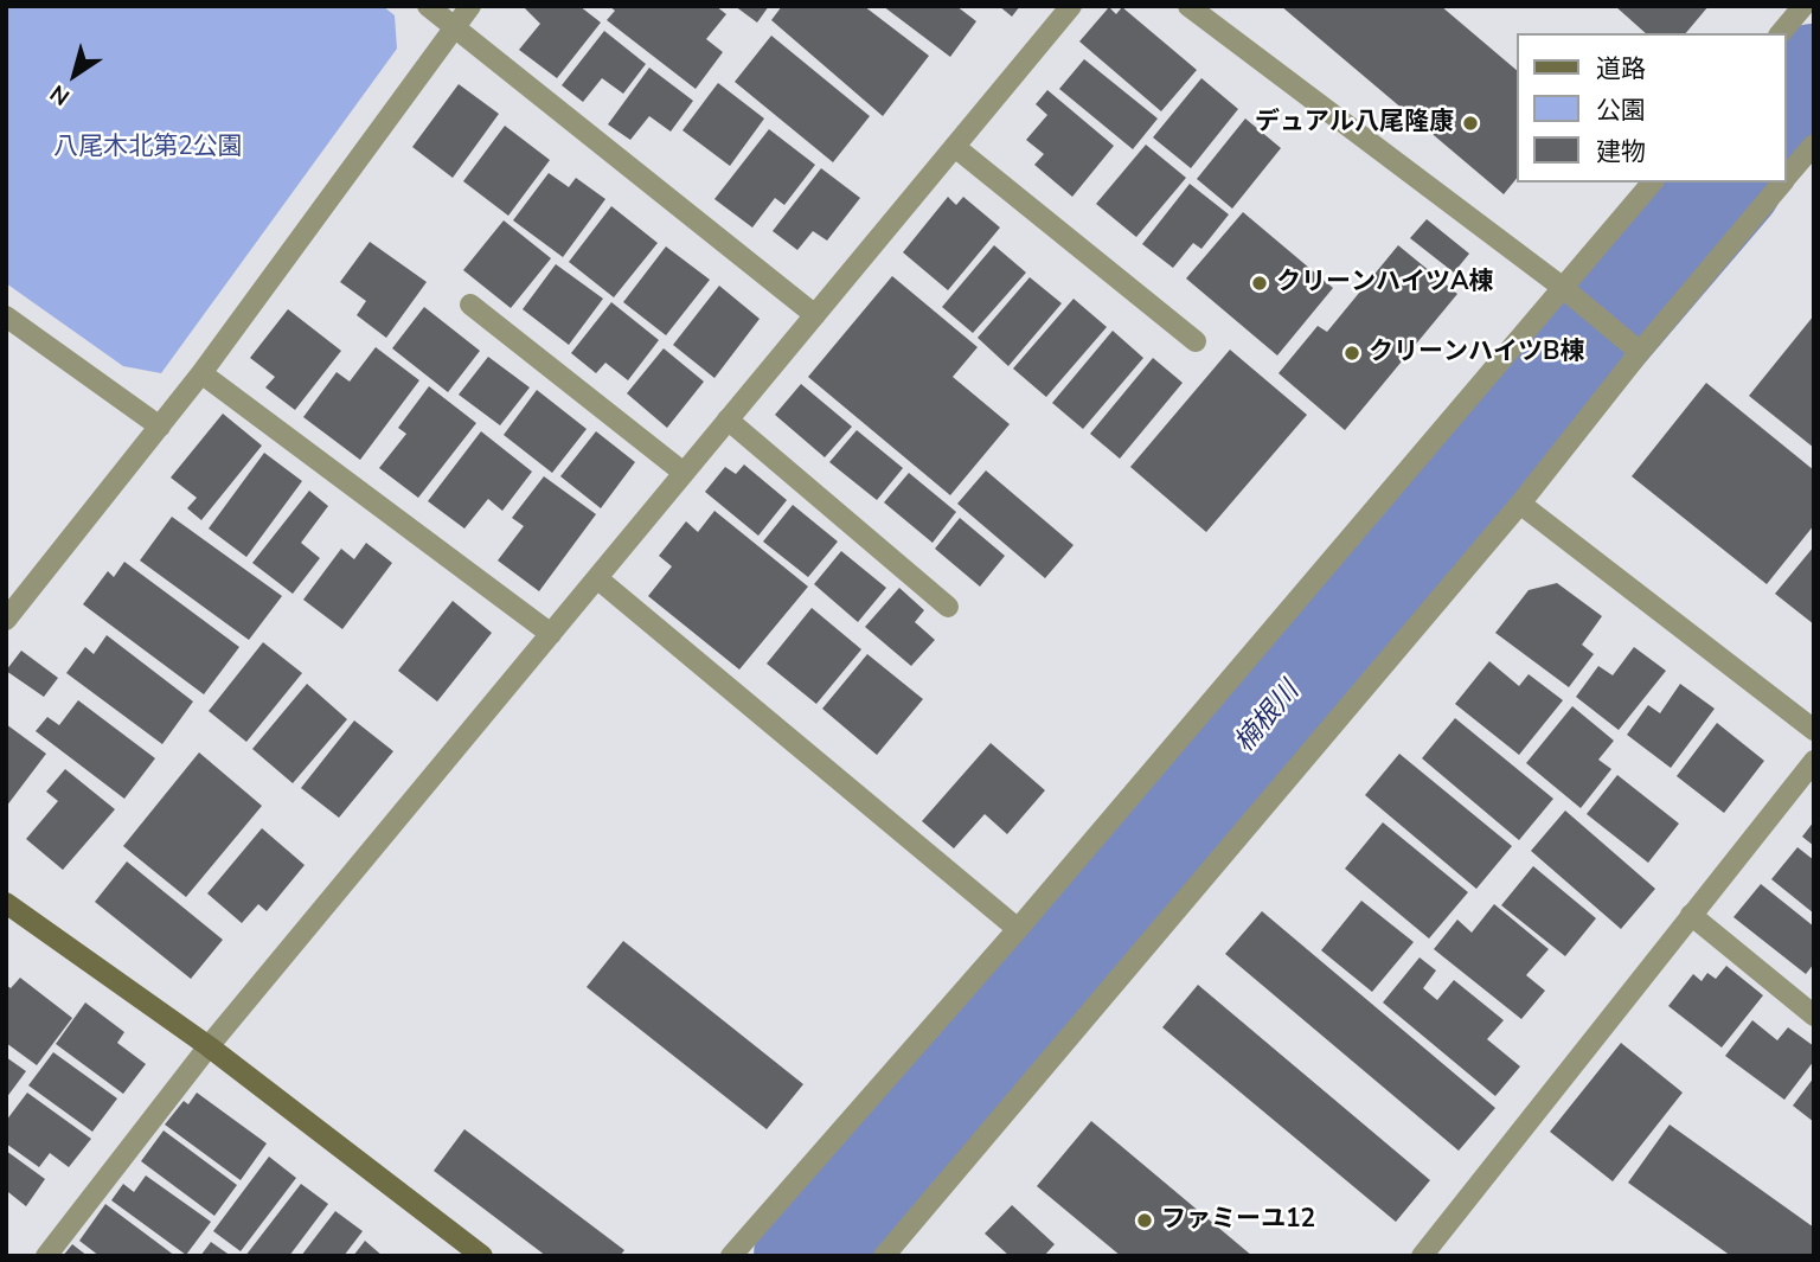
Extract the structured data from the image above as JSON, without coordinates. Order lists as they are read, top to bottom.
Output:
{
  "water": ["楠根川"],
  "parks": ["八尾木北第2公園"],
  "places": [
    "デュアル八尾隆康",
    "クリーンハイツA棟",
    "クリーンハイツB棟",
    "ファミーユ12"
  ],
  "legend": ["道路", "公園", "建物"],
  "north": "bottom left"
}
